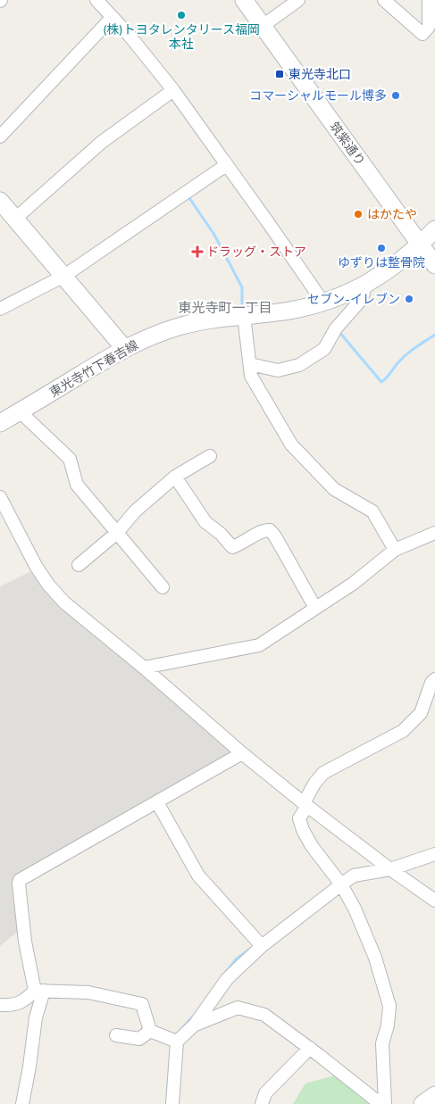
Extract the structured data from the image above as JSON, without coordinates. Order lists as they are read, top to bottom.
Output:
{
  "streets": {
    "street": ["筑紫通り", "東光寺竹下春吉線"]
  },
  "crossings": [
    ["筑紫通り", "東光寺竹下春吉線"]
  ],
  "districts": ["東光寺町一丁目"],
  "places": {
    "other": [
      "(株)トヨタレンタリース福岡 本社",
      "コマーシャルモール博多",
      "はかたや",
      "ゆずりは整骨院",
      "セブン-イレブン"
    ],
    "transit": ["東光寺北口"],
    "health": ["ドラッグ・ストア"]
  }
}
